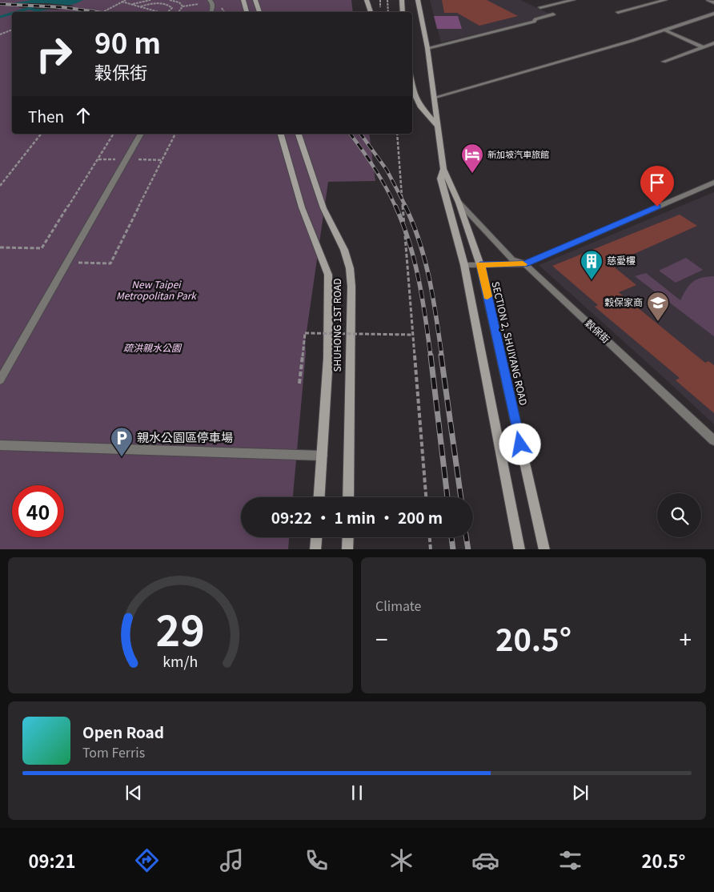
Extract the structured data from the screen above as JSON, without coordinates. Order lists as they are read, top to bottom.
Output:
{
  "streets": {
    "street": ["SHUHONG 1ST ROAD", "穀保街", "SECTION 2, SHUIYANG ROAD"]
  },
  "crossings": [
    ["穀保街", "SECTION 2, SHUIYANG ROAD"]
  ],
  "parks": ["New Taipei Metropolitan Park", "疏洪親水公園"],
  "places": {
    "hotel": ["新加坡汽車旅館"],
    "building": ["慈愛樓"],
    "school or university": ["穀保家商"],
    "parking": ["親水公園區停車場"]
  },
  "page": {
    "turn": ["90 m", "穀保街"],
    "then": "Then",
    "limit": "40",
    "trip": "09:22 · 1 min · 200 m",
    "tile": "Climate",
    "heat": ["−", "20.5°", "+"],
    "song": ["Open Road", "Tom Ferris"],
    "tabs": ["09:21", "20.5°"],
    "gauge": ["29", "km/h"]
  }
}
